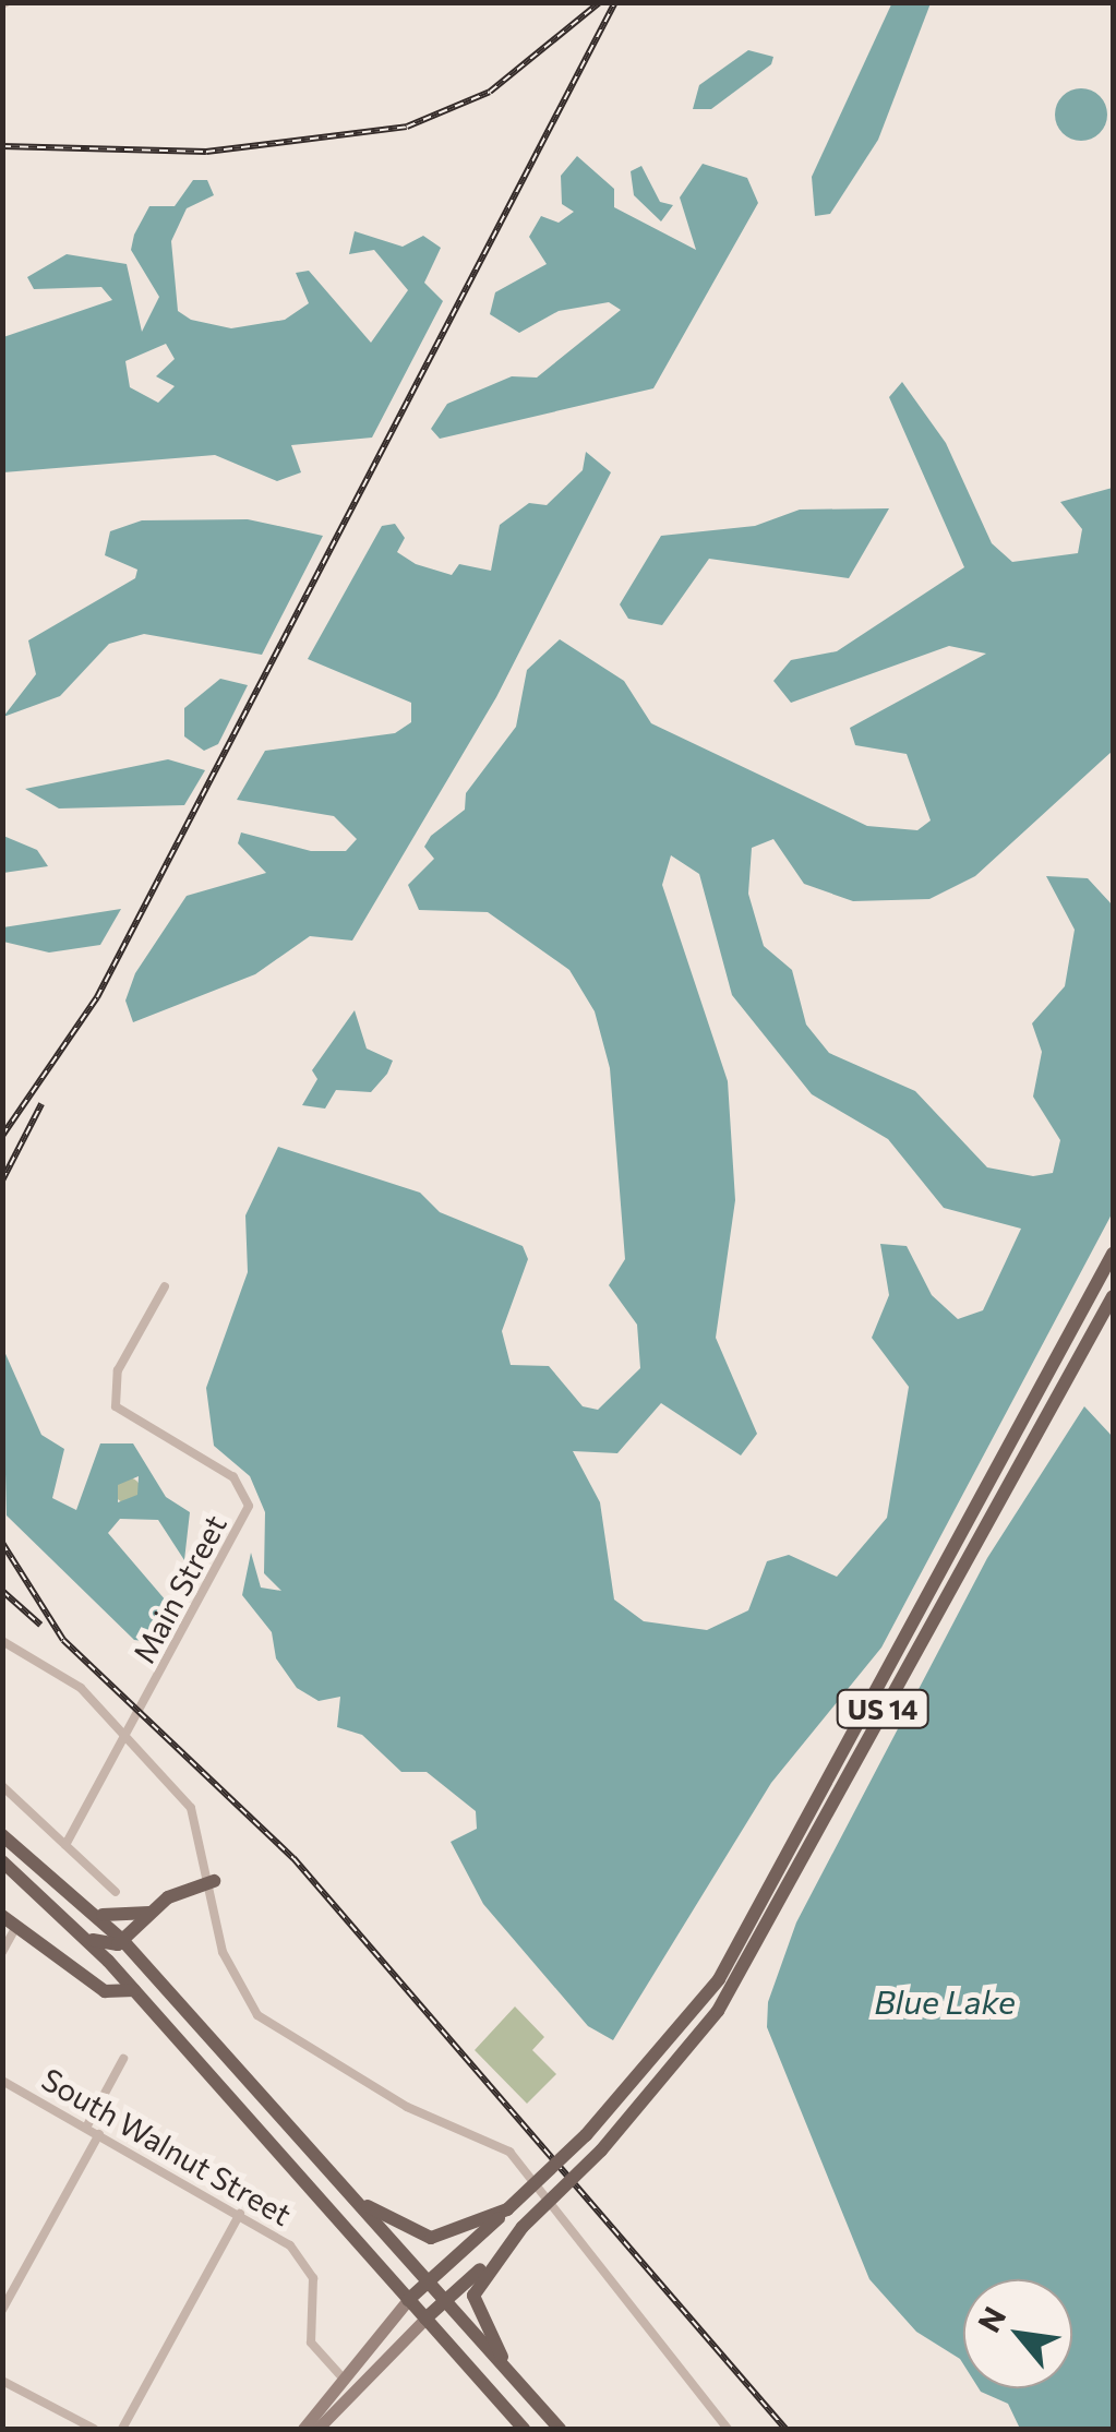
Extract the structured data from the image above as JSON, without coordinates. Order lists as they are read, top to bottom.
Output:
{
  "streets": {
    "main road": ["US 14"],
    "street": ["Main Street", "South Walnut Street"]
  },
  "water": ["Blue Lake"],
  "north": "top left"
}
